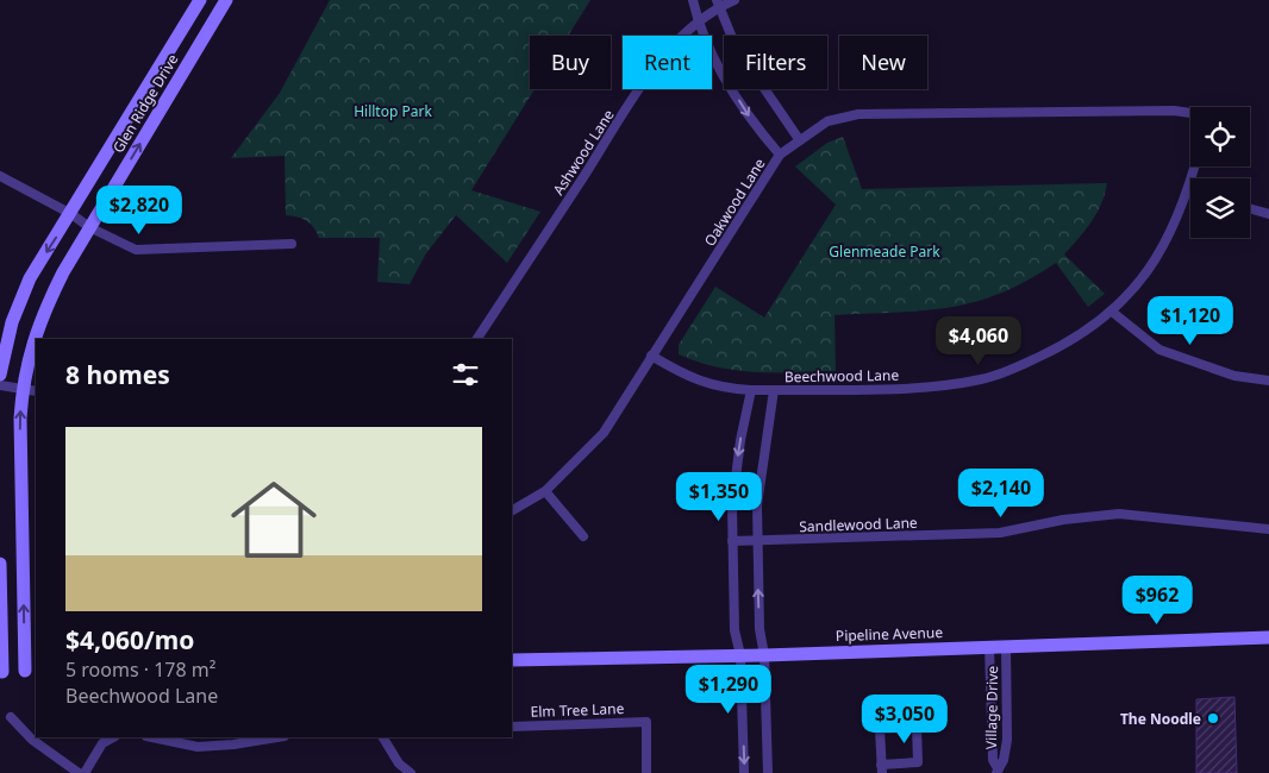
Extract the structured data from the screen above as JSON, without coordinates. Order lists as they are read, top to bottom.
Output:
{
  "streets": {
    "street": [
      "Glen Ridge Drive",
      "Ashwood Lane",
      "Oakwood Lane",
      "Beechwood Lane",
      "Sandlewood Lane",
      "Pipeline Avenue",
      "Village Drive",
      "Elm Tree Lane"
    ]
  },
  "crossings": [
    ["Oakwood Lane", "Beechwood Lane"],
    ["Pipeline Avenue", "Village Drive"]
  ],
  "parks": ["Hilltop Park", "Glenmeade Park"],
  "places": ["The Noodle"],
  "page": {
    "chip": [
      "Buy",
      "Rent",
      "Filters",
      "New"
    ],
    "price": [
      "$2,820",
      "$1,120",
      "$4,060",
      "$2,140",
      "$1,350",
      "$962",
      "$1,290",
      "$3,050"
    ],
    "heading": "8 homes",
    "list": [
      {
        "name": "$4,060/mo",
        "note": "5 rooms · 178 m² · Beechwood Lane"
      }
    ]
  }
}
